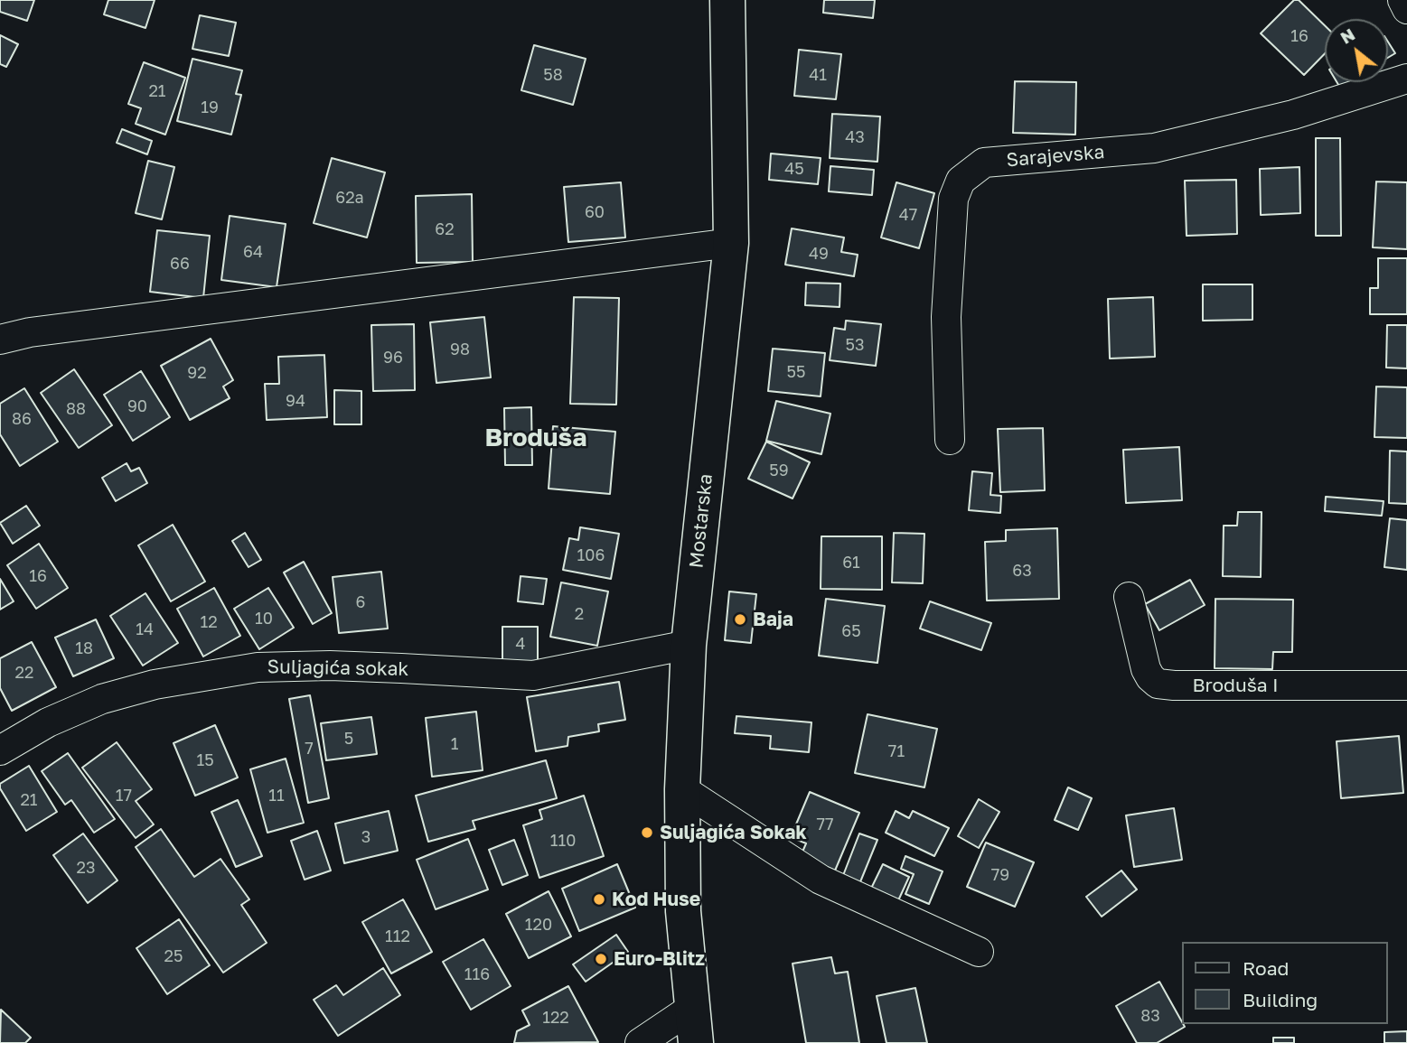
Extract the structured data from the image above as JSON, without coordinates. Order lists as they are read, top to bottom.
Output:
{
  "streets": {
    "main road": ["Mostarska"],
    "street": ["Sarajevska", "Suljagića sokak", "Broduša I"]
  },
  "crossings": [
    ["Mostarska", "Suljagića sokak"]
  ],
  "districts": ["Broduša"],
  "places": [
    "Baja",
    "Suljagića Sokak",
    "Kod Huse",
    "Euro-Blitz"
  ],
  "house_numbers": [
    "16",
    "58",
    "41",
    "21",
    "19",
    "43",
    "45",
    "62a",
    "60",
    "47",
    "62",
    "64",
    "49",
    "66",
    "53",
    "98",
    "96",
    "55",
    "92",
    "94",
    "90",
    "88",
    "86",
    "59",
    "106",
    "61",
    "63",
    "16",
    "6",
    "2",
    "10",
    "12",
    "14",
    "65",
    "4",
    "18",
    "22",
    "5",
    "1",
    "7",
    "71",
    "15",
    "17",
    "11",
    "21",
    "77",
    "3",
    "110",
    "23",
    "79",
    "120",
    "112",
    "25",
    "116",
    "83",
    "122"
  ],
  "legend": ["Road", "Building"],
  "north": "top left"
}
